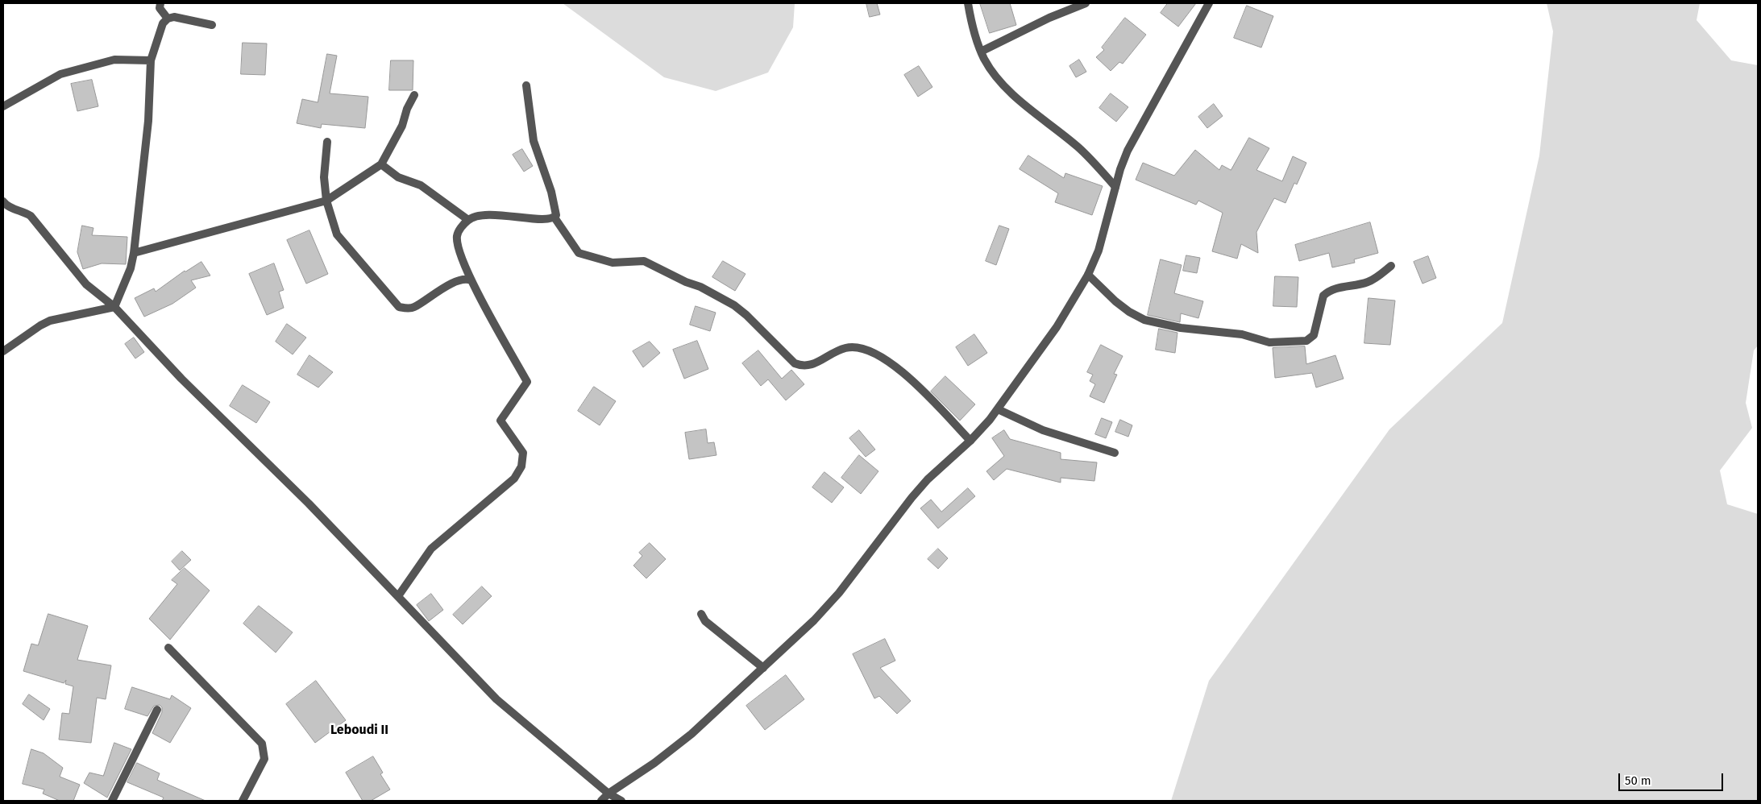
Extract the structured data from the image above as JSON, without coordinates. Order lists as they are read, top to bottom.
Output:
{
  "districts": ["Leboudi II"],
  "scale_bar": "50 m"
}
